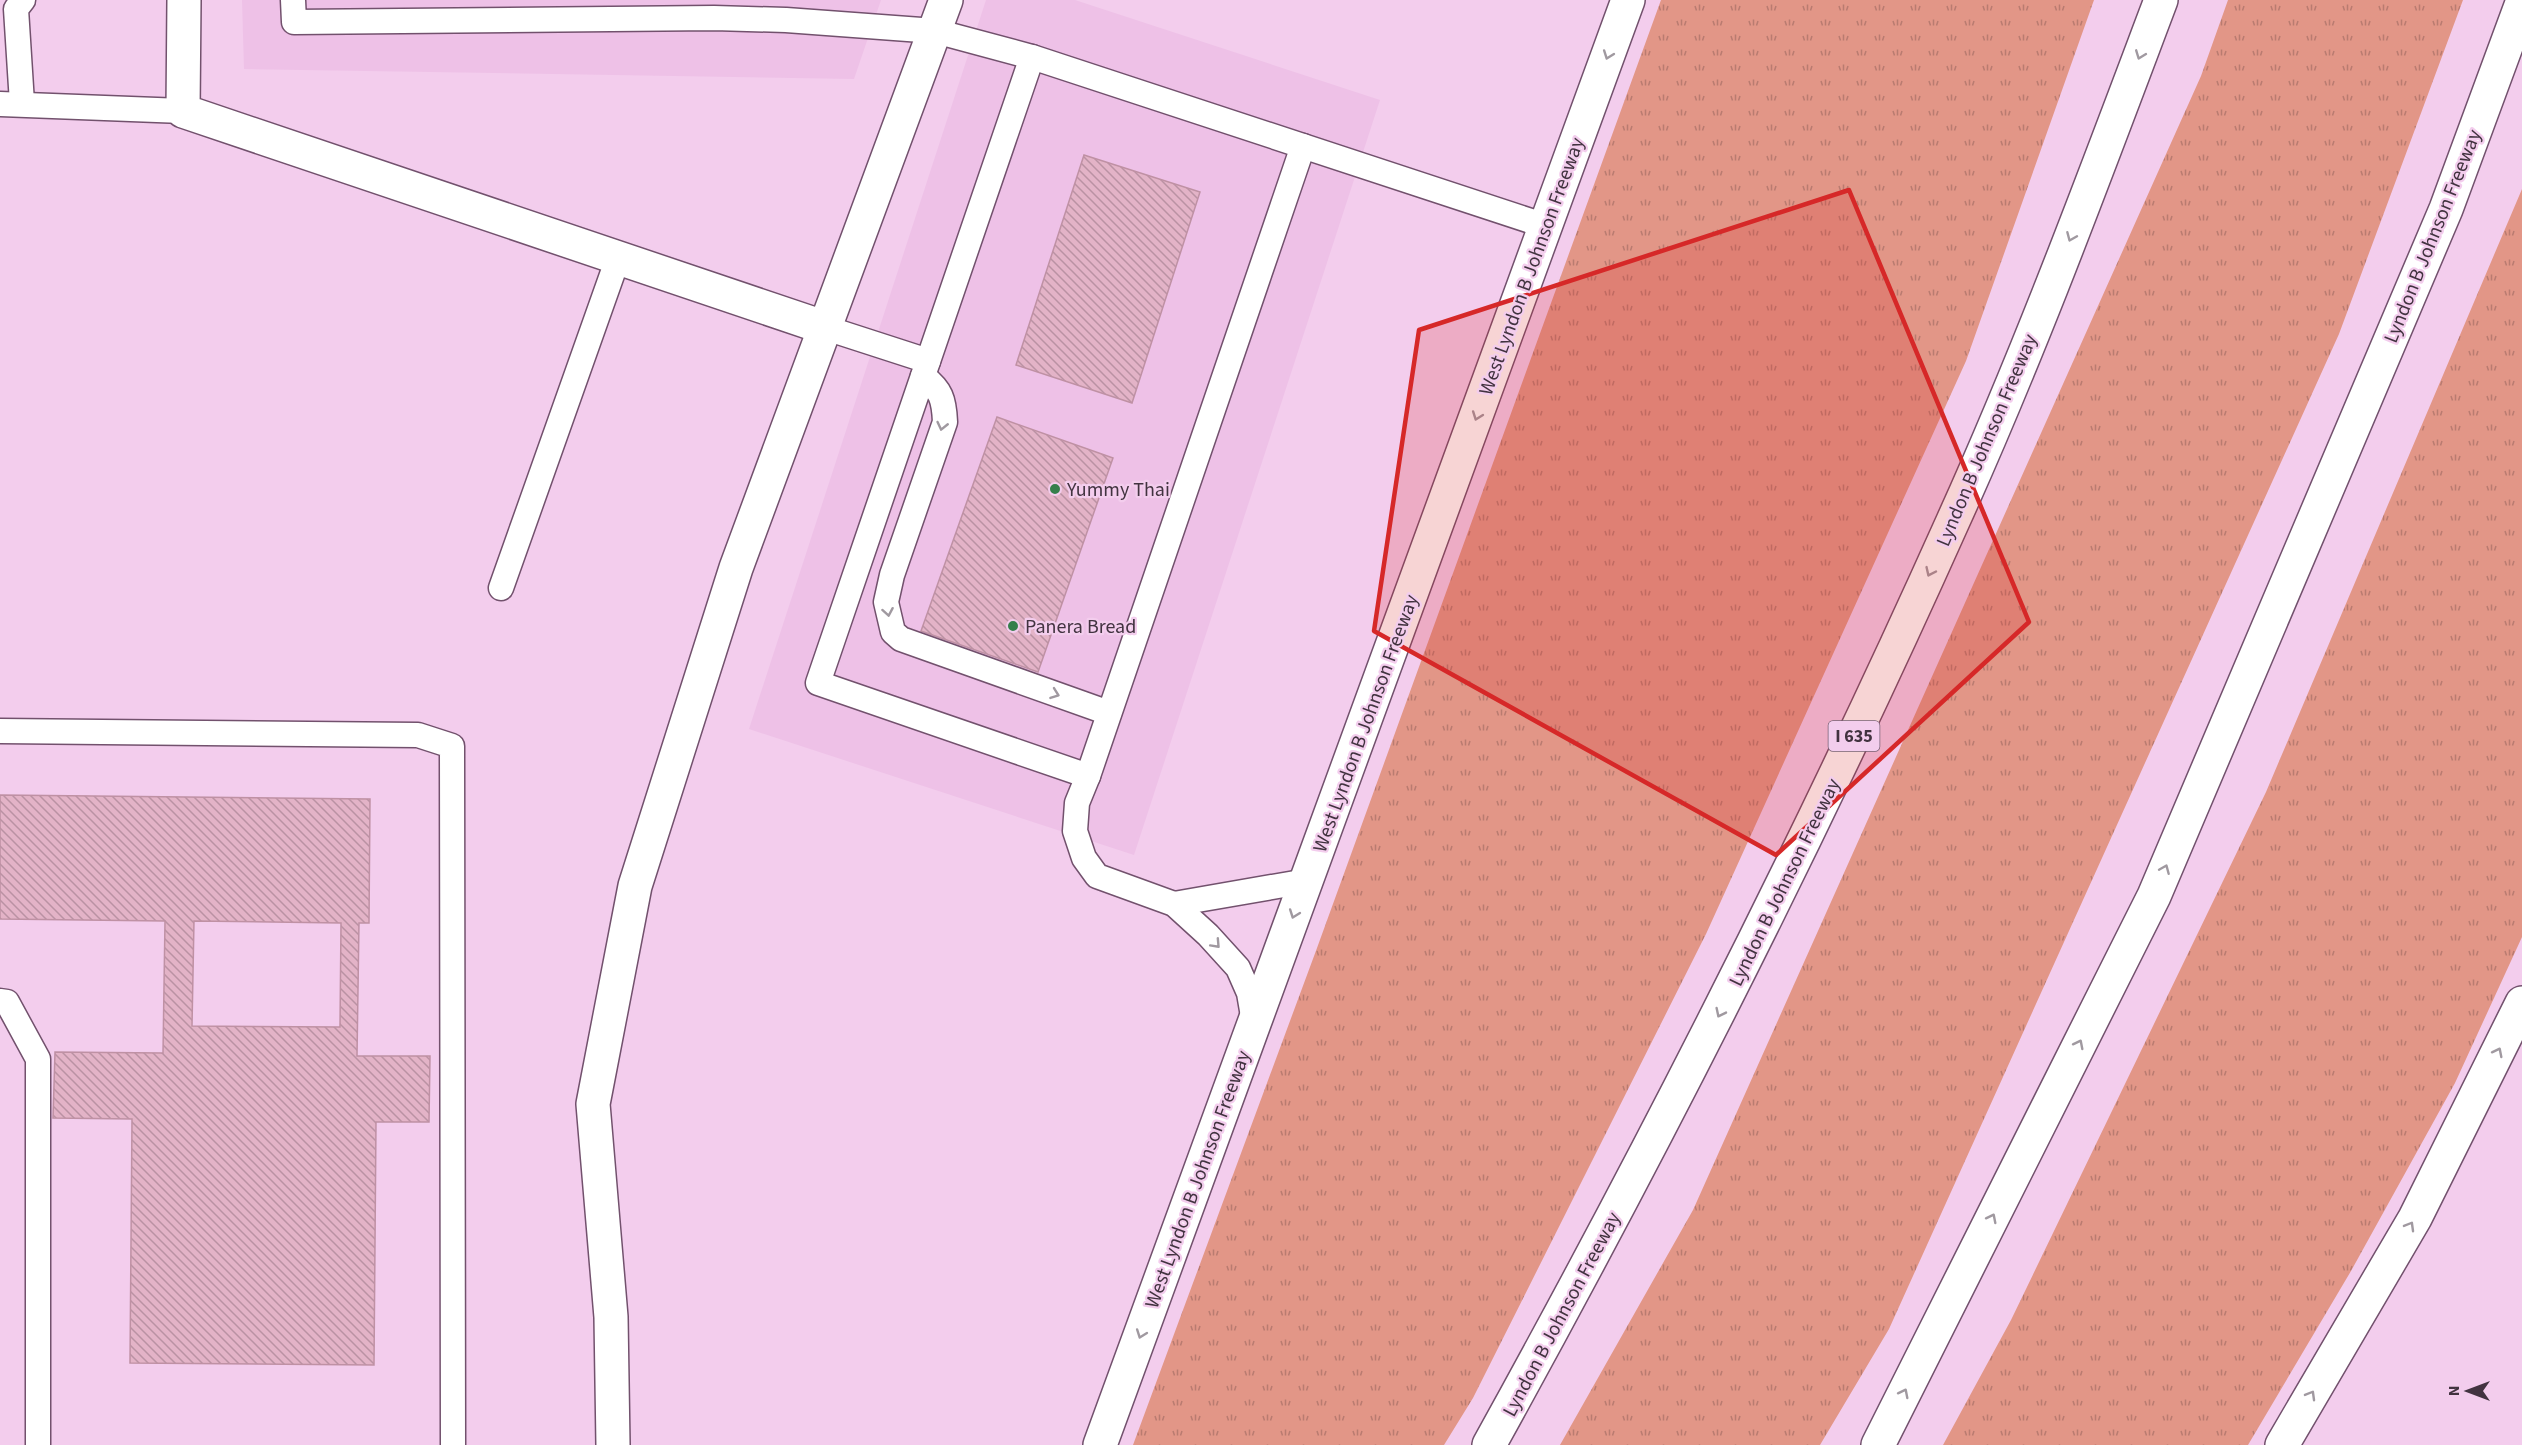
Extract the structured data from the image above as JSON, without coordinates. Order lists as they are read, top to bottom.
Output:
{
  "streets": {
    "main road": ["Lyndon B Johnson Freeway", "West Lyndon B Johnson Freeway", "I 635"]
  },
  "one_way": ["West Lyndon B Johnson Freeway"],
  "places": ["Yummy Thai", "Panera Bread"],
  "north": "left"
}
